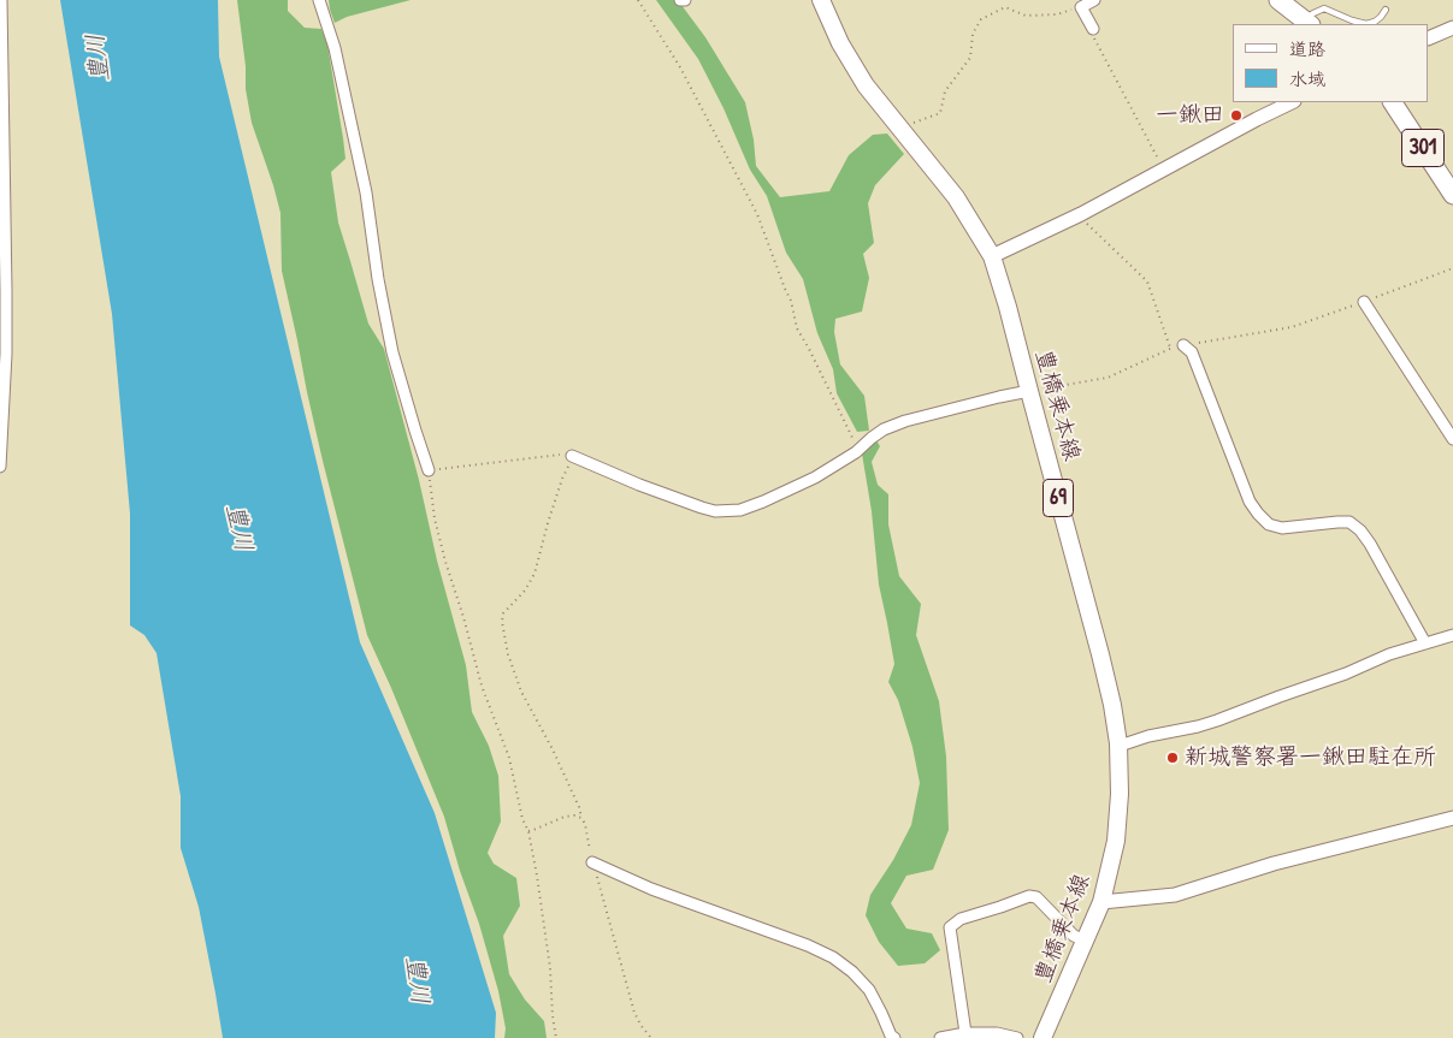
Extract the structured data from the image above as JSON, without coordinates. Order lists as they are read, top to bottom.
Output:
{
  "streets": {
    "highway": ["301"],
    "main road": ["豊橋乗本線", "69"]
  },
  "water": ["豊川"],
  "places": ["一鍬田", "新城警察署一鍬田駐在所"],
  "legend": ["道路", "水域"]
}
